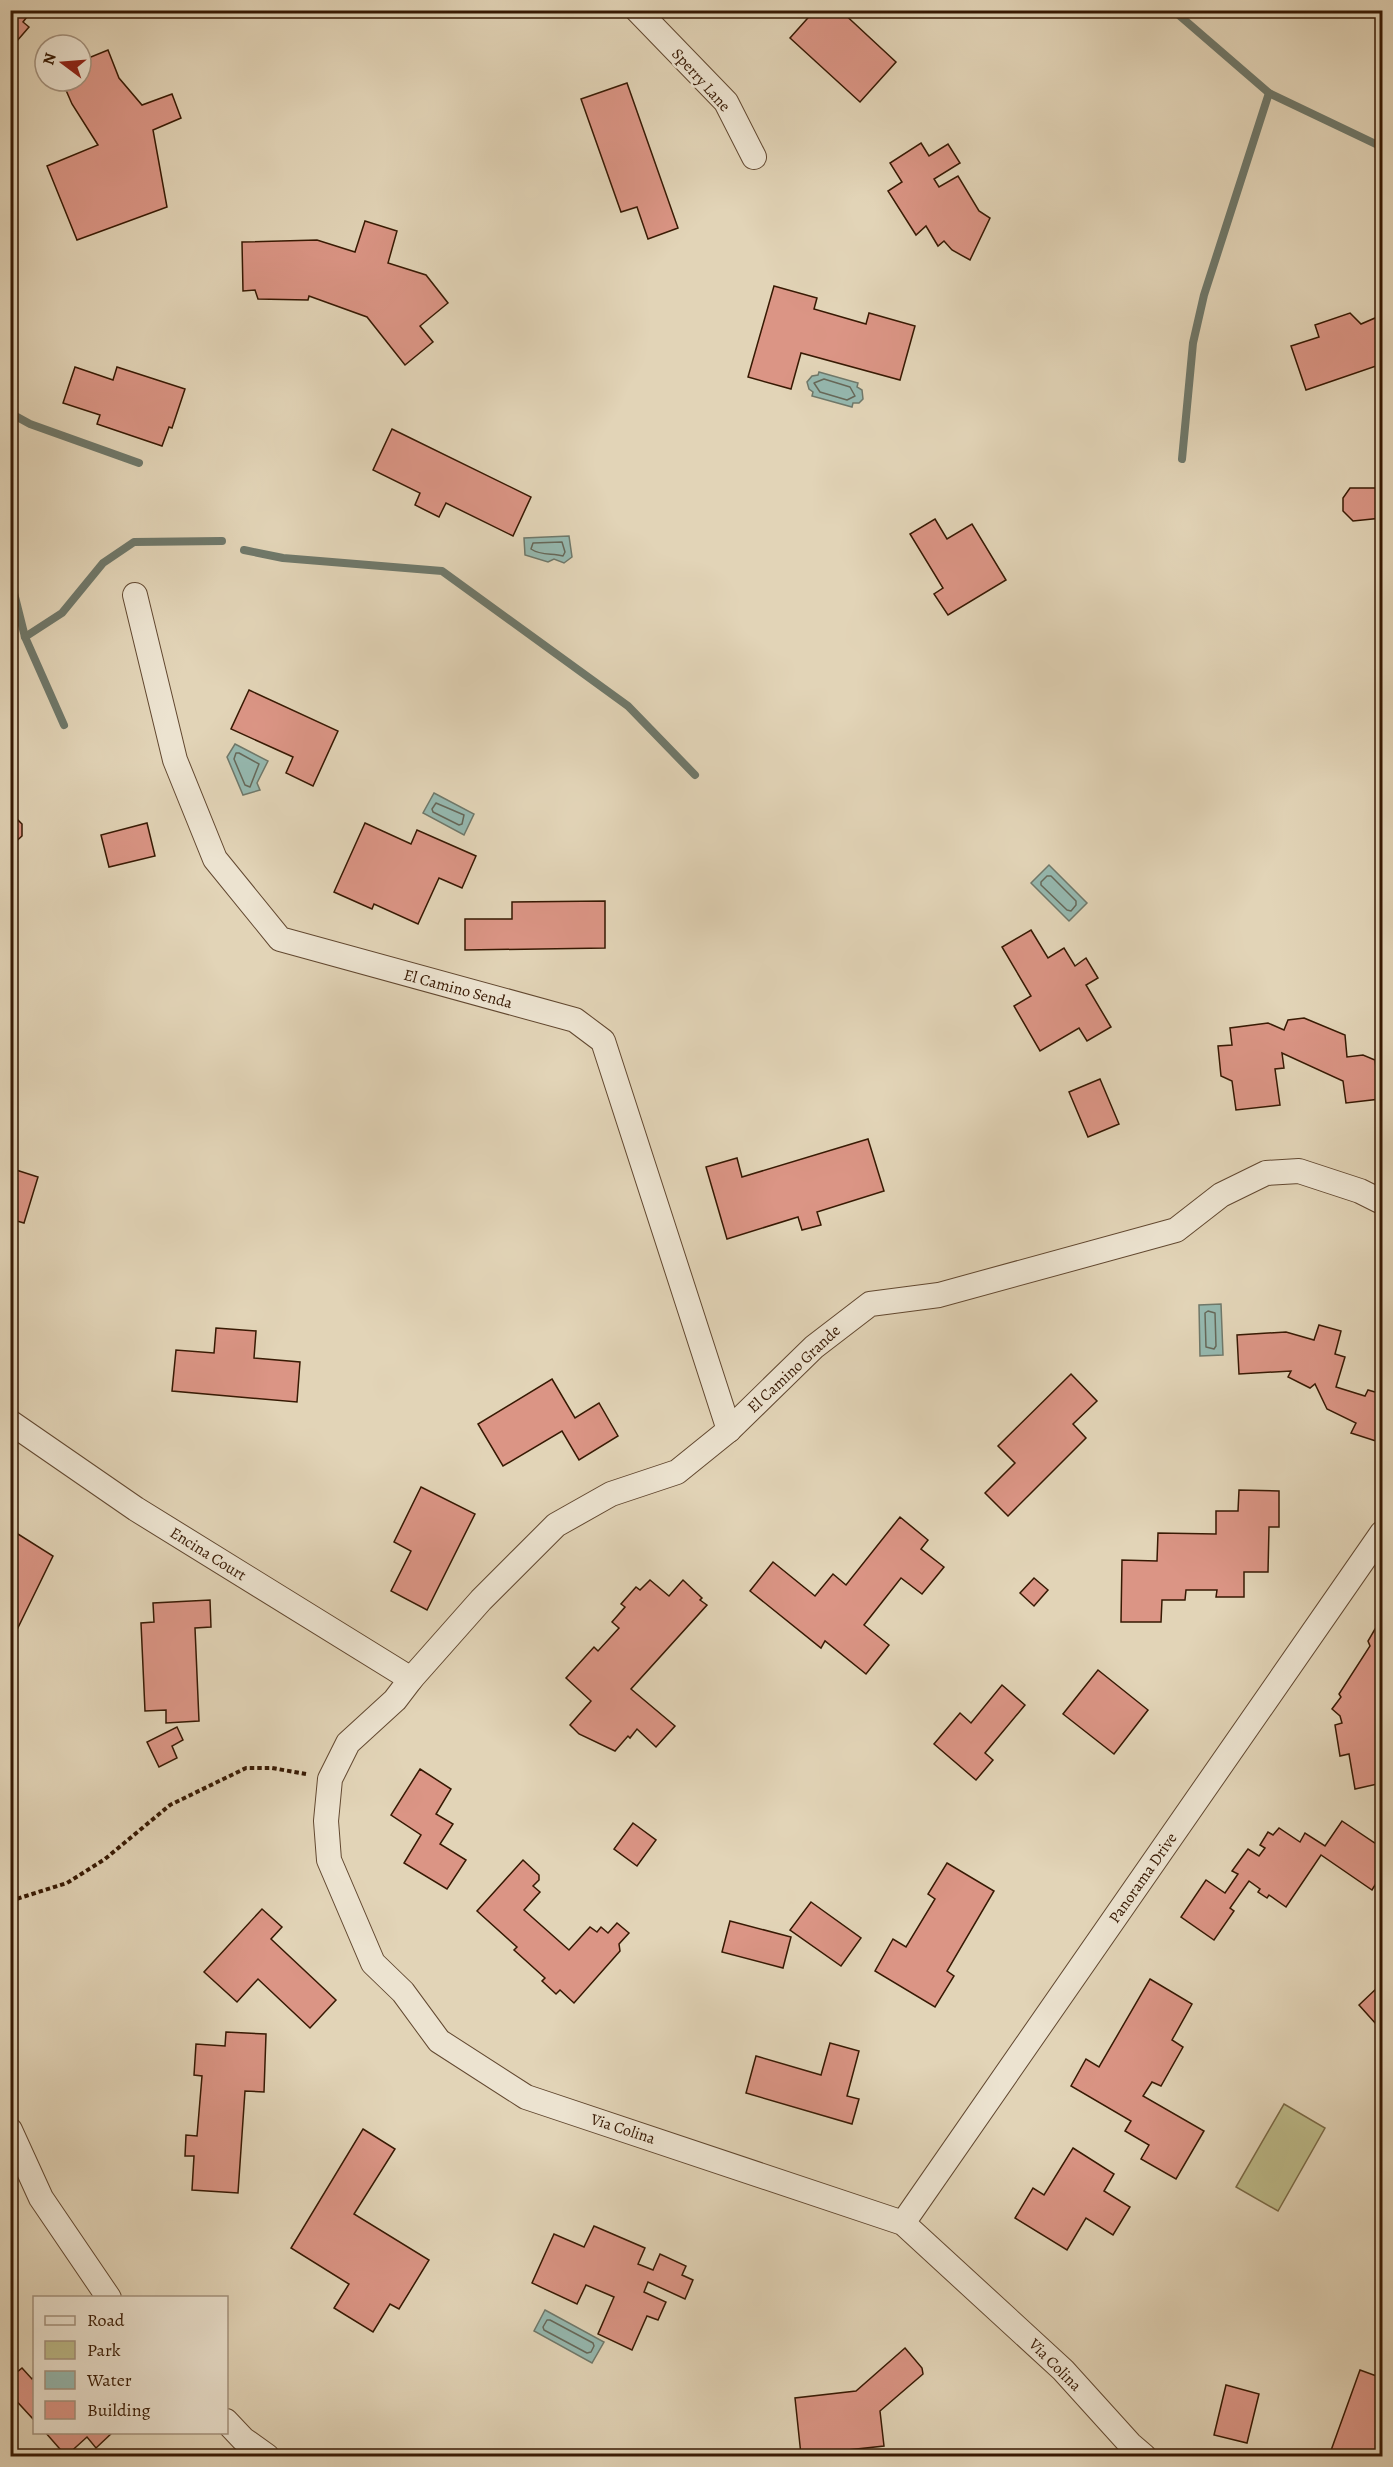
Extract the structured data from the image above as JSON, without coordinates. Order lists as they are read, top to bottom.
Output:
{
  "streets": {
    "street": [
      "Sperry Lane",
      "El Camino Senda",
      "El Camino Grande",
      "Encina Court",
      "Panorama Drive",
      "Via Colina"
    ]
  },
  "crossings": [
    ["El Camino Senda", "El Camino Grande"],
    ["El Camino Grande", "Encina Court"],
    ["El Camino Grande", "Via Colina"],
    ["Encina Court", "Via Colina"],
    ["Panorama Drive", "Via Colina"]
  ],
  "legend": [
    "Road",
    "Park",
    "Water",
    "Building"
  ],
  "north": "left"
}
